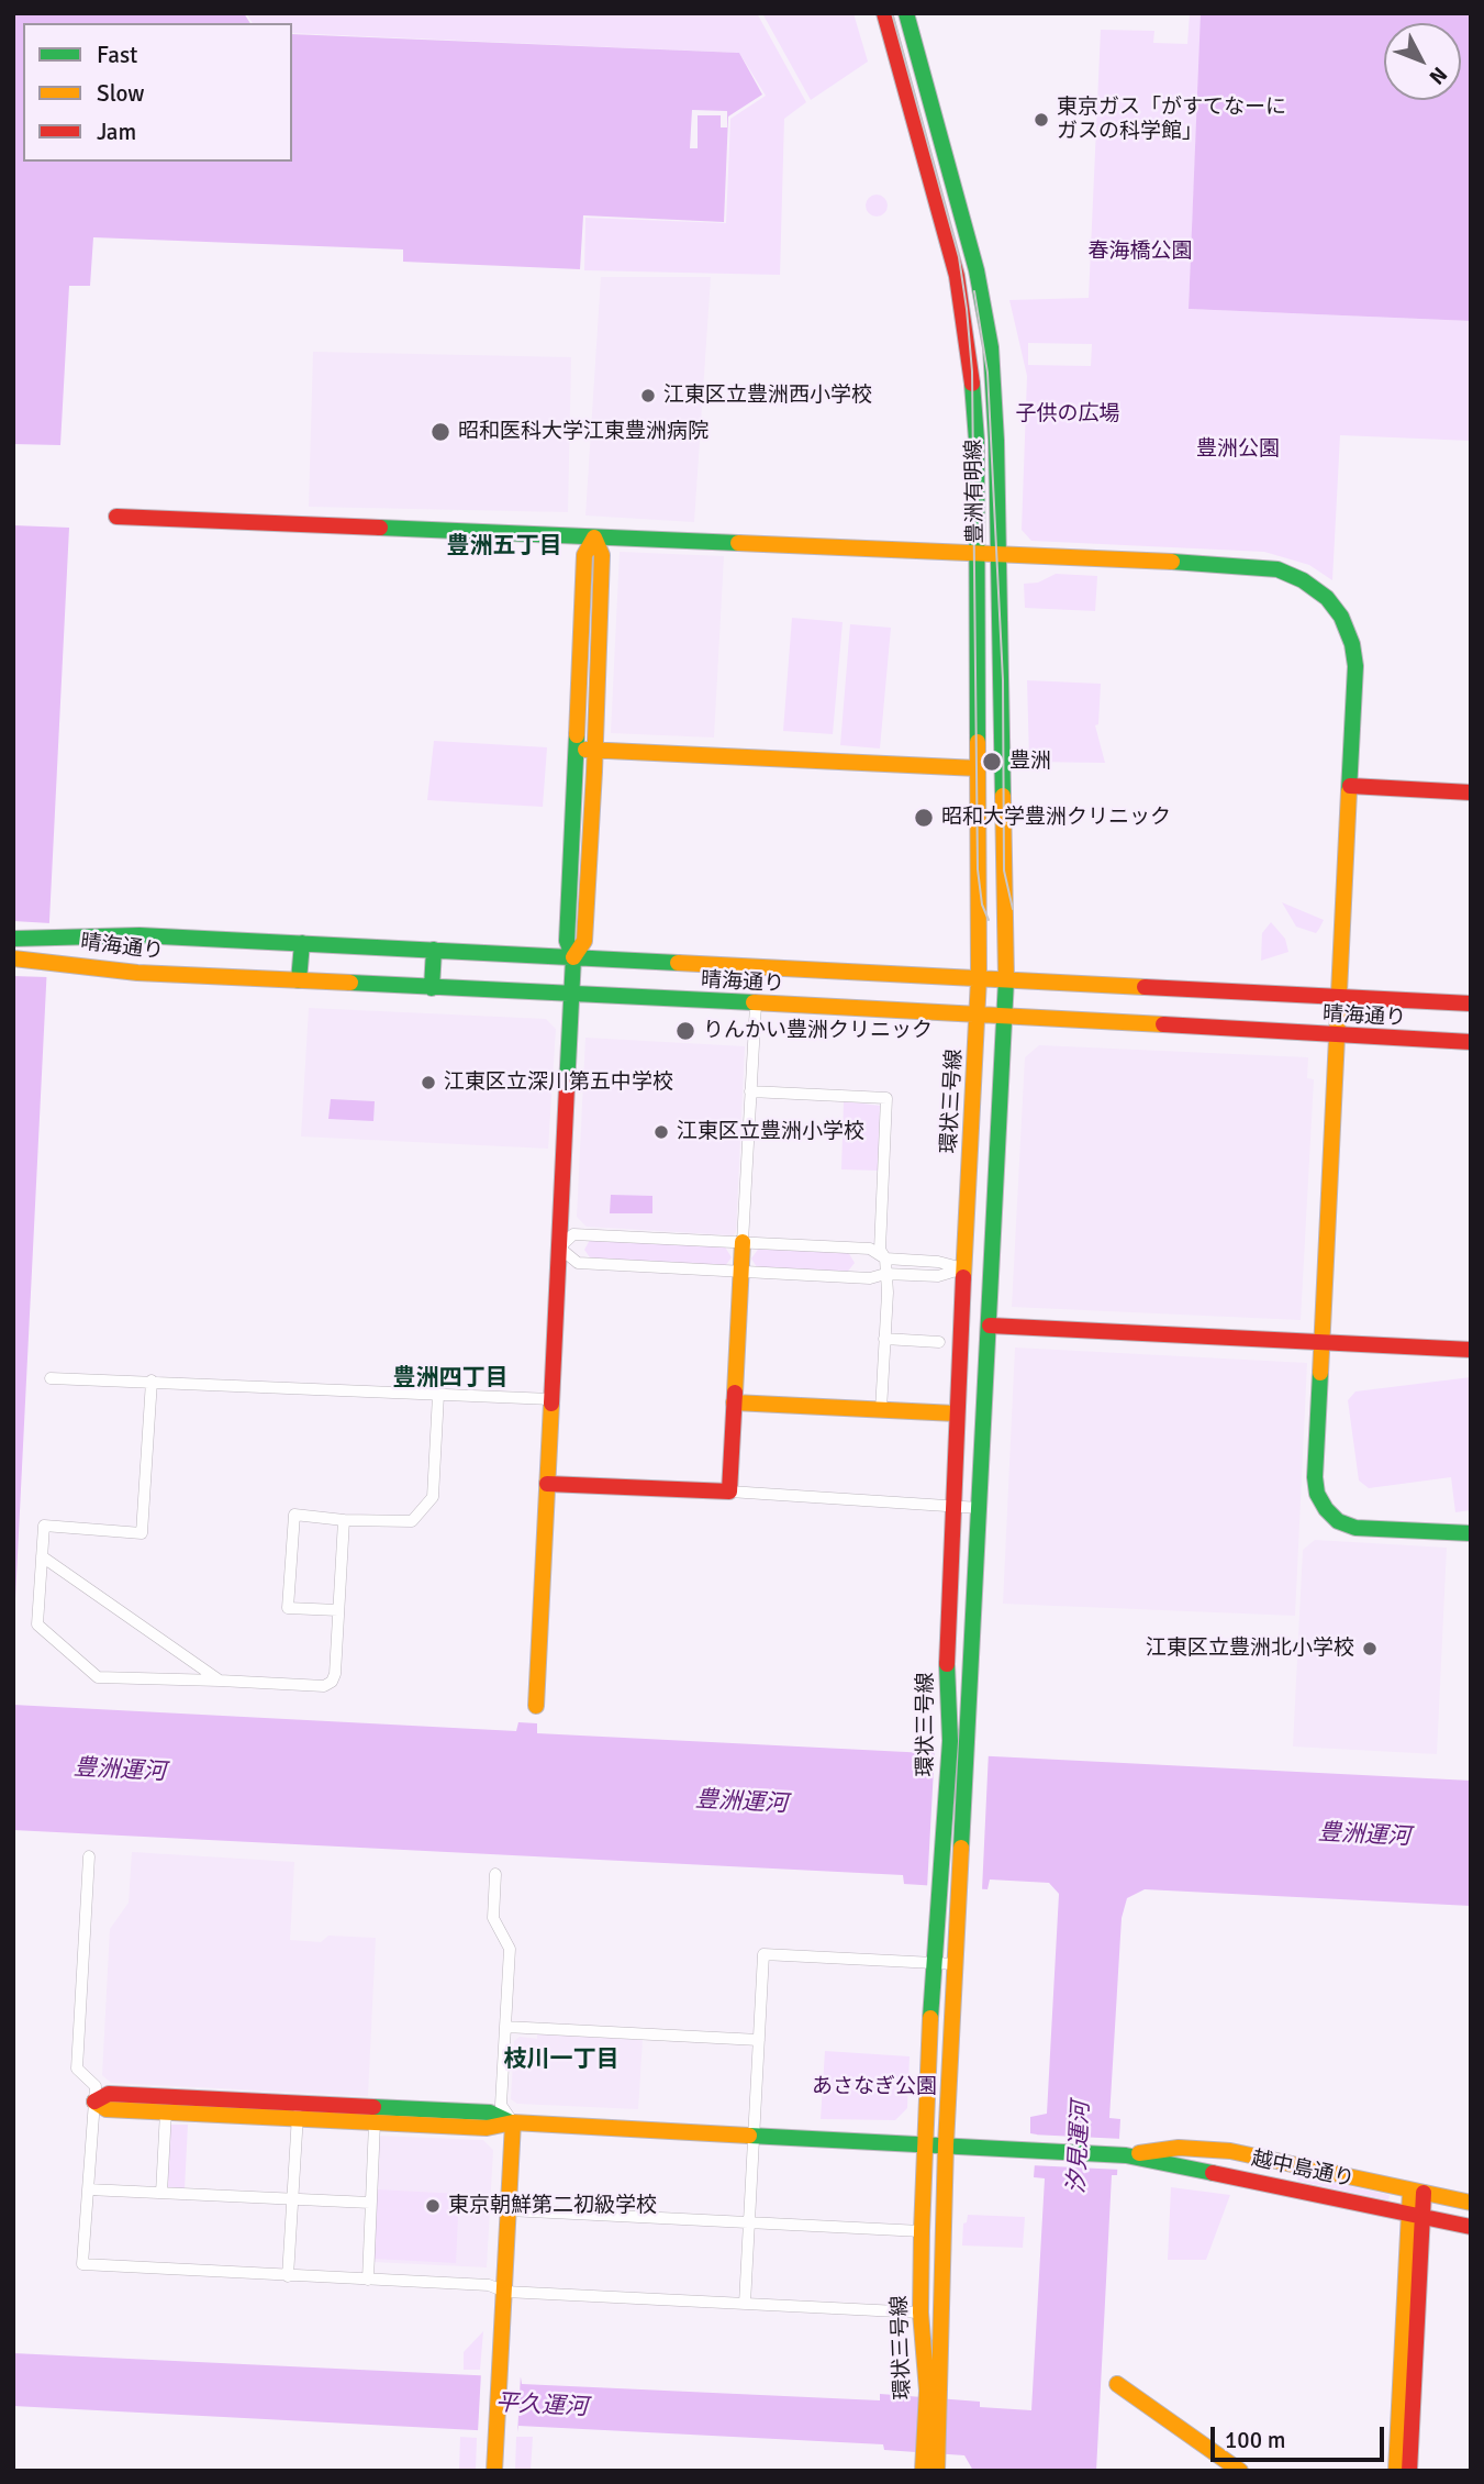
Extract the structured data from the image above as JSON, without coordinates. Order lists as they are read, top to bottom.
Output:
{
  "streets": {
    "street": [
      "豊洲有明線",
      "晴海通り",
      "環状三号線",
      "越中島通り"
    ]
  },
  "crossings": [
    ["豊洲有明線", "晴海通り"],
    ["豊洲有明線", "環状三号線"],
    ["晴海通り", "環状三号線"],
    ["環状三号線", "越中島通り"]
  ],
  "districts": ["豊洲五丁目", "豊洲四丁目", "枝川一丁目"],
  "water": ["豊洲運河", "汐見運河", "平久運河"],
  "parks": [
    "春海橋公園",
    "子供の広場",
    "豊洲公園",
    "あさなぎ公園"
  ],
  "places": [
    "東京ガス「がすてなーに ガスの科学館」",
    "江東区立豊洲西小学校",
    "昭和医科大学江東豊洲病院",
    "豊洲",
    "昭和大学豊洲クリニック",
    "りんかい豊洲クリニック",
    "江東区立深川第五中学校",
    "江東区立豊洲小学校",
    "江東区立豊洲北小学校",
    "東京朝鮮第二初級学校"
  ],
  "legend": ["Fast", "Slow", "Jam"],
  "scale_bar": "100 m",
  "north": "bottom right"
}
